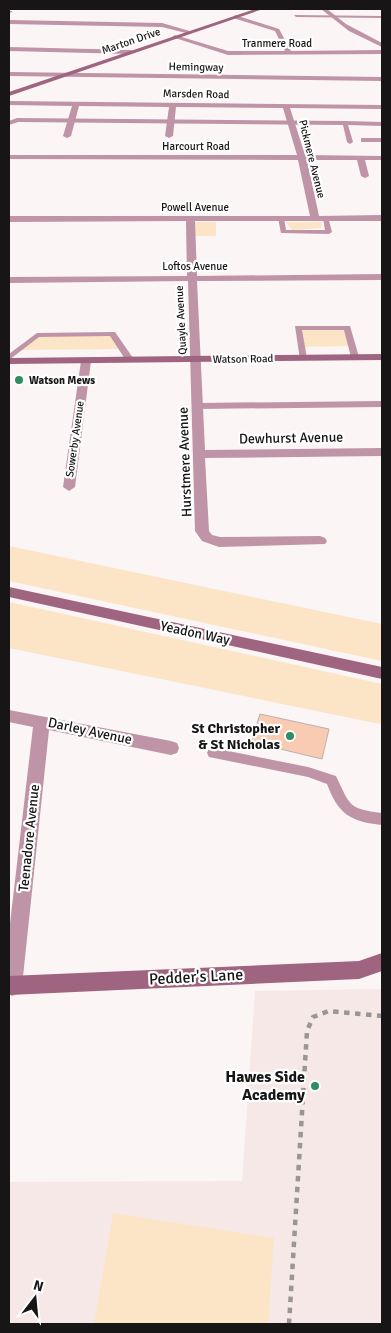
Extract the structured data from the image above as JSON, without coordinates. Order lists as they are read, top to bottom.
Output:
{
  "streets": {
    "street": [
      "Marton Drive",
      "Tranmere Road",
      "Hemingway",
      "Marsden Road",
      "Harcourt Road",
      "Pickmere Avenue",
      "Powell Avenue",
      "Loftos Avenue",
      "Quayle Avenue",
      "Watson Road",
      "Dewhurst Avenue",
      "Sowerby Avenue",
      "Hurstmere Avenue",
      "Yeadon Way",
      "Darley Avenue",
      "Teenadore Avenue",
      "Pedder's Lane"
    ]
  },
  "crossings": [
    ["Marton Drive", "Tranmere Road"],
    ["Marton Drive", "Hemingway"],
    ["Marsden Road", "Pickmere Avenue"],
    ["Harcourt Road", "Pickmere Avenue"],
    ["Pickmere Avenue", "Powell Avenue"],
    ["Powell Avenue", "Quayle Avenue"],
    ["Loftos Avenue", "Quayle Avenue"],
    ["Quayle Avenue", "Watson Road"],
    ["Quayle Avenue", "Hurstmere Avenue"],
    ["Watson Road", "Sowerby Avenue"],
    ["Watson Road", "Hurstmere Avenue"],
    ["Dewhurst Avenue", "Hurstmere Avenue"],
    ["Darley Avenue", "Teenadore Avenue"],
    ["Teenadore Avenue", "Pedder's Lane"]
  ],
  "places": ["Watson Mews", "St Christopher & St Nicholas", "Hawes Side Academy"],
  "north": "top"
}
